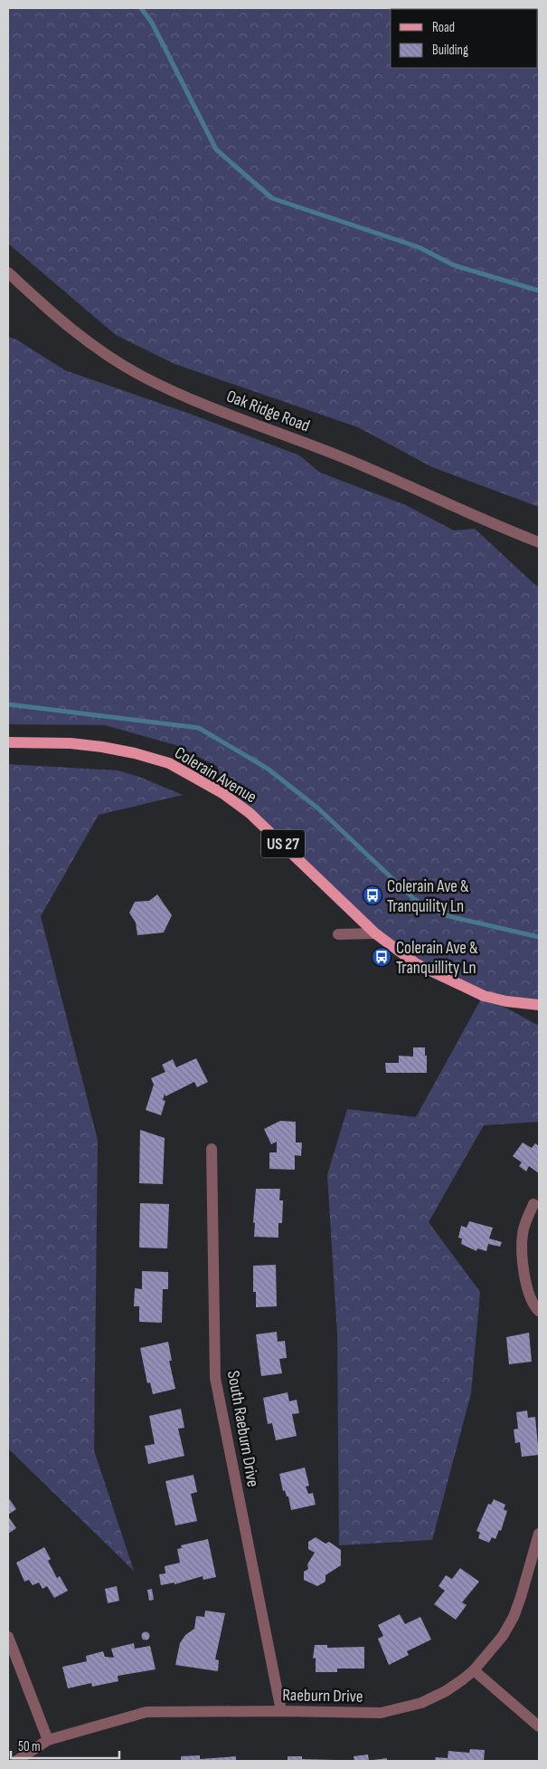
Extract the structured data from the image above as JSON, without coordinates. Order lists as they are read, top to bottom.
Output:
{
  "streets": {
    "main road": ["Colerain Avenue", "US 27"],
    "street": ["Oak Ridge Road", "South Raeburn Drive", "Raeburn Drive"]
  },
  "crossings": [
    ["South Raeburn Drive", "Raeburn Drive"]
  ],
  "places": {
    "bus stop": ["Colerain Ave & Tranquility Ln", "Colerain Ave & Tranquillity Ln"]
  },
  "legend": ["Road", "Building"],
  "scale_bar": "50 m"
}
